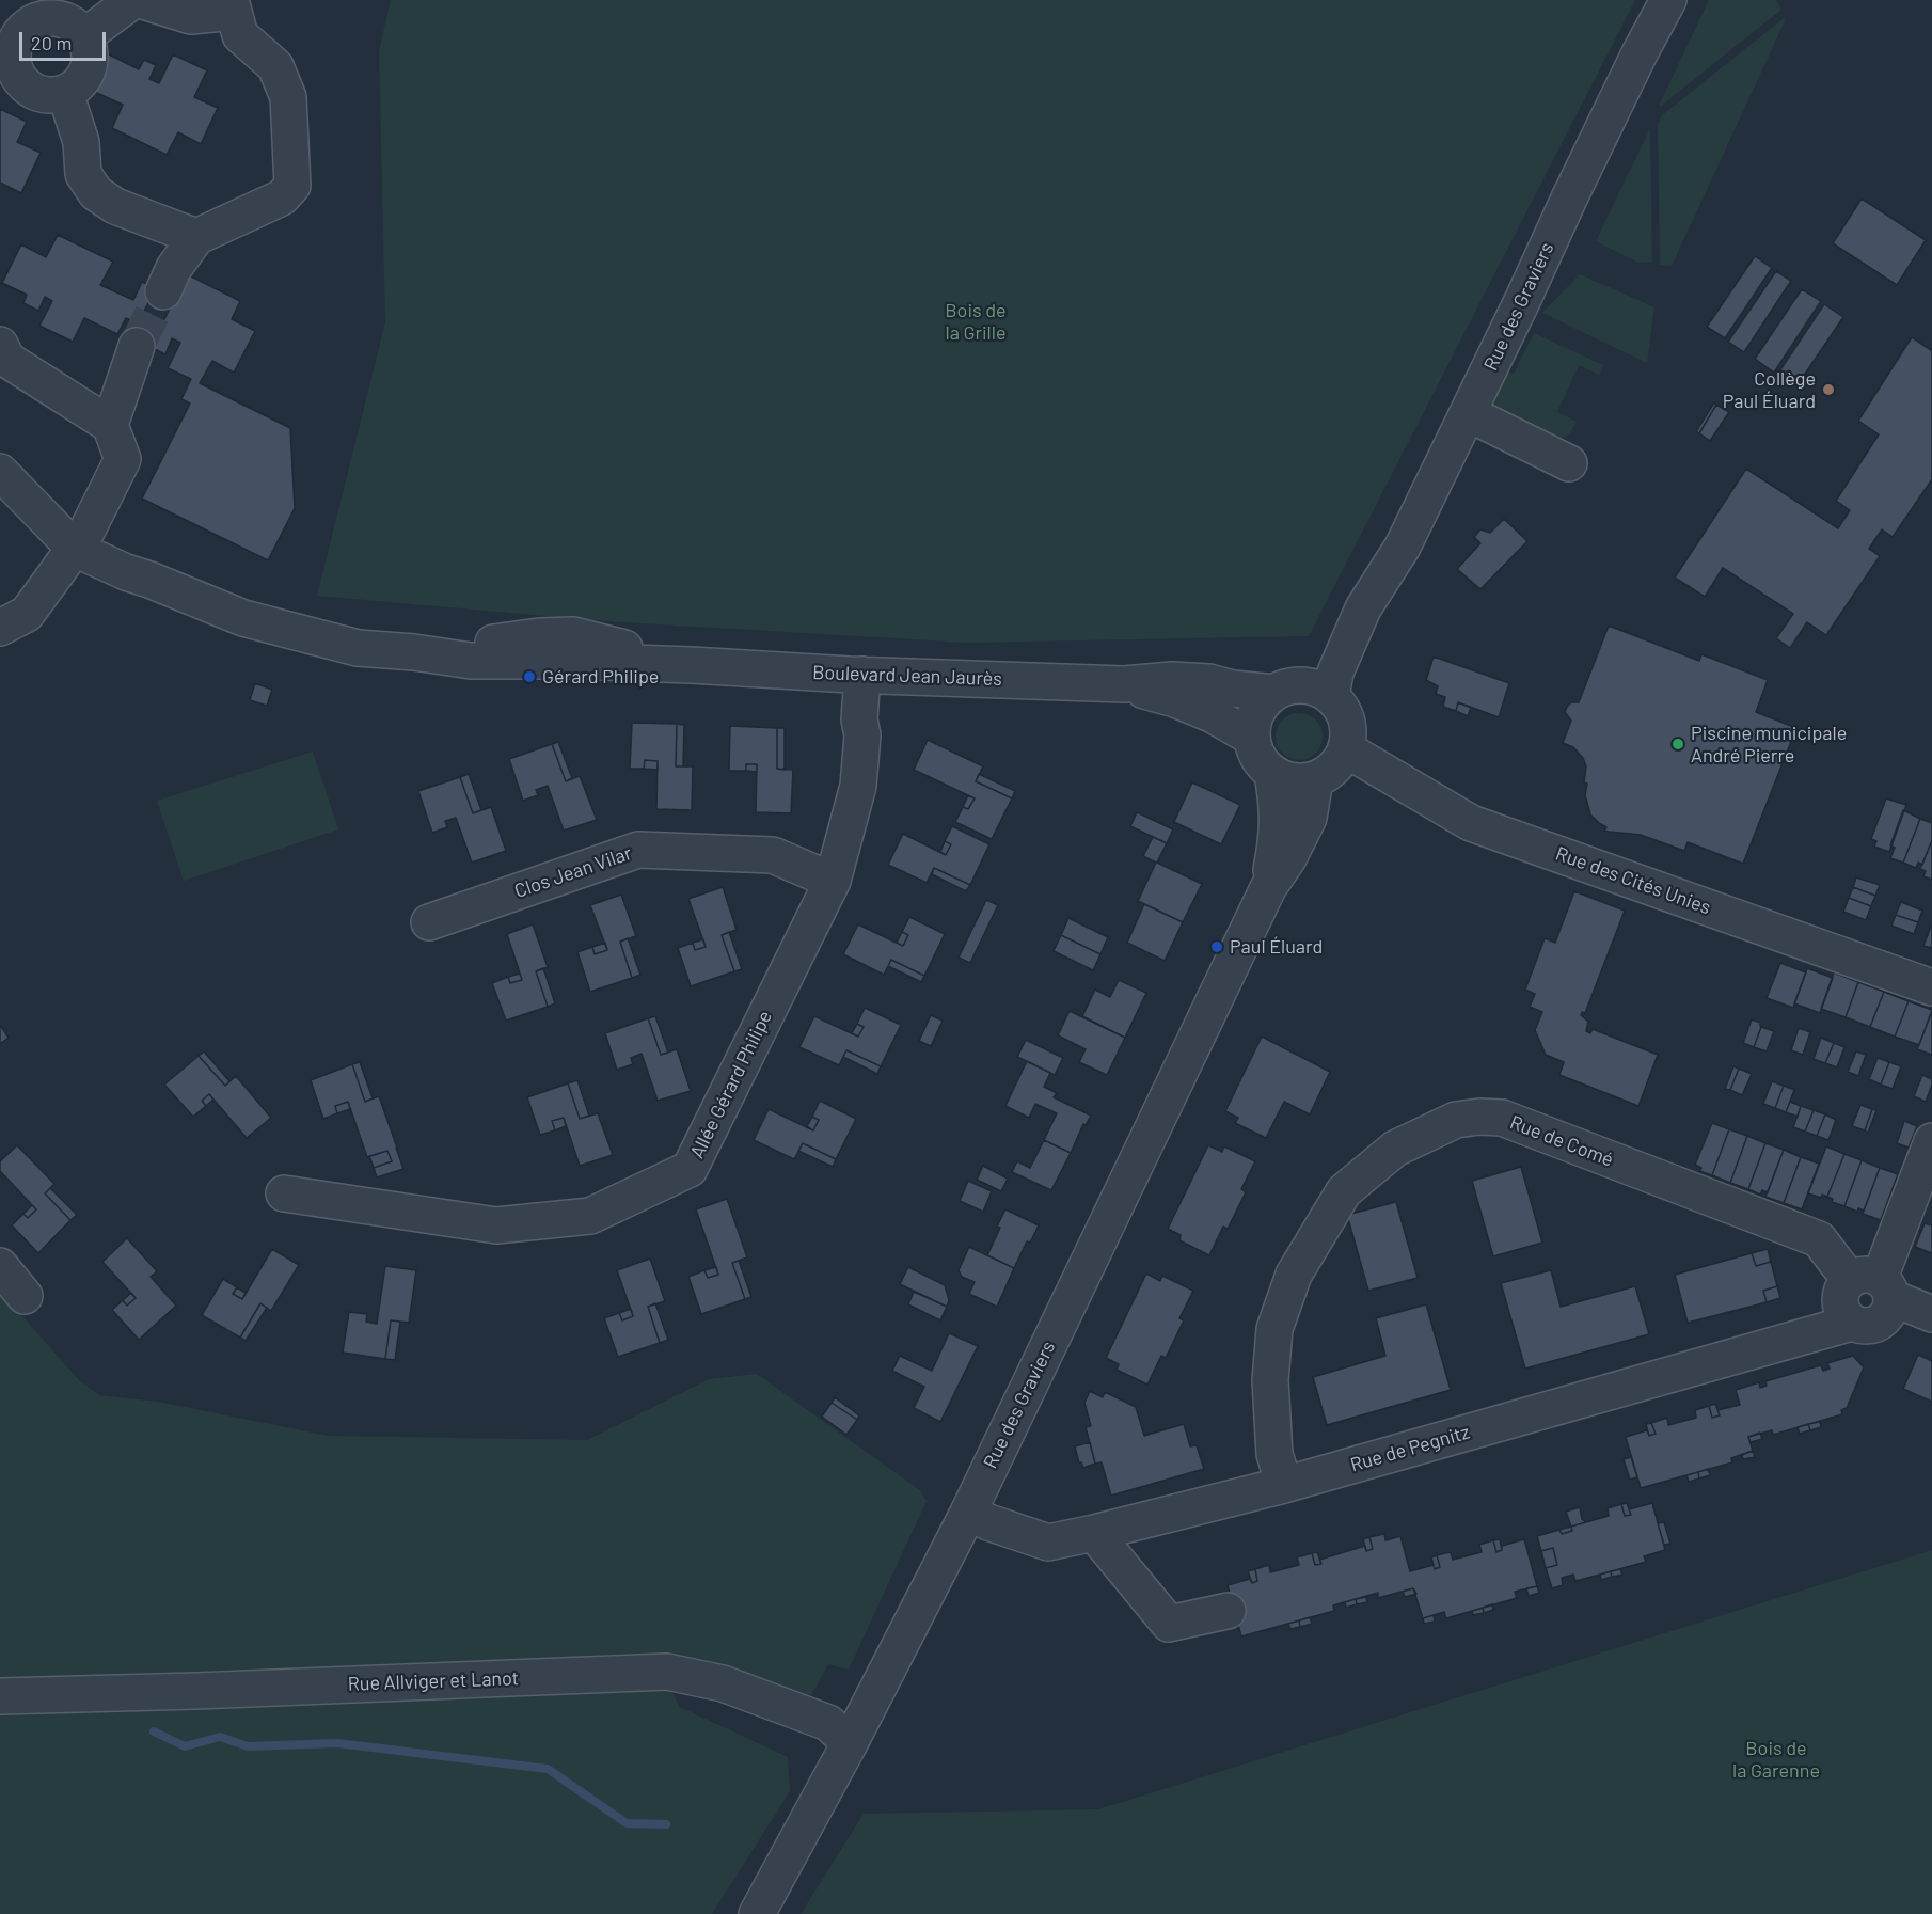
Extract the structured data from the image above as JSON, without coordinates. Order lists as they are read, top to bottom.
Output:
{
  "streets": {
    "street": [
      "Rue des Graviers",
      "Boulevard Jean Jaurès",
      "Clos Jean Vilar",
      "Rue des Cités Unies",
      "Allée Gérard Philipe",
      "Rue de Comé",
      "Rue de Pegnitz",
      "Rue Allviger et Lanot"
    ]
  },
  "crossings": [
    ["Rue des Graviers", "Boulevard Jean Jaurès"],
    ["Rue des Graviers", "Rue des Cités Unies"],
    ["Rue des Graviers", "Rue de Pegnitz"],
    ["Rue des Graviers", "Rue Allviger et Lanot"],
    ["Boulevard Jean Jaurès", "Rue des Cités Unies"],
    ["Boulevard Jean Jaurès", "Allée Gérard Philipe"],
    ["Clos Jean Vilar", "Allée Gérard Philipe"],
    ["Rue de Comé", "Rue de Pegnitz"]
  ],
  "parks": ["Bois de la Grille", "Bois de la Garenne"],
  "places": [
    "Collège Paul Éluard",
    "Gérard Philipe",
    "Piscine municipale André Pierre",
    "Paul Éluard"
  ],
  "scale_bar": "20 m"
}
